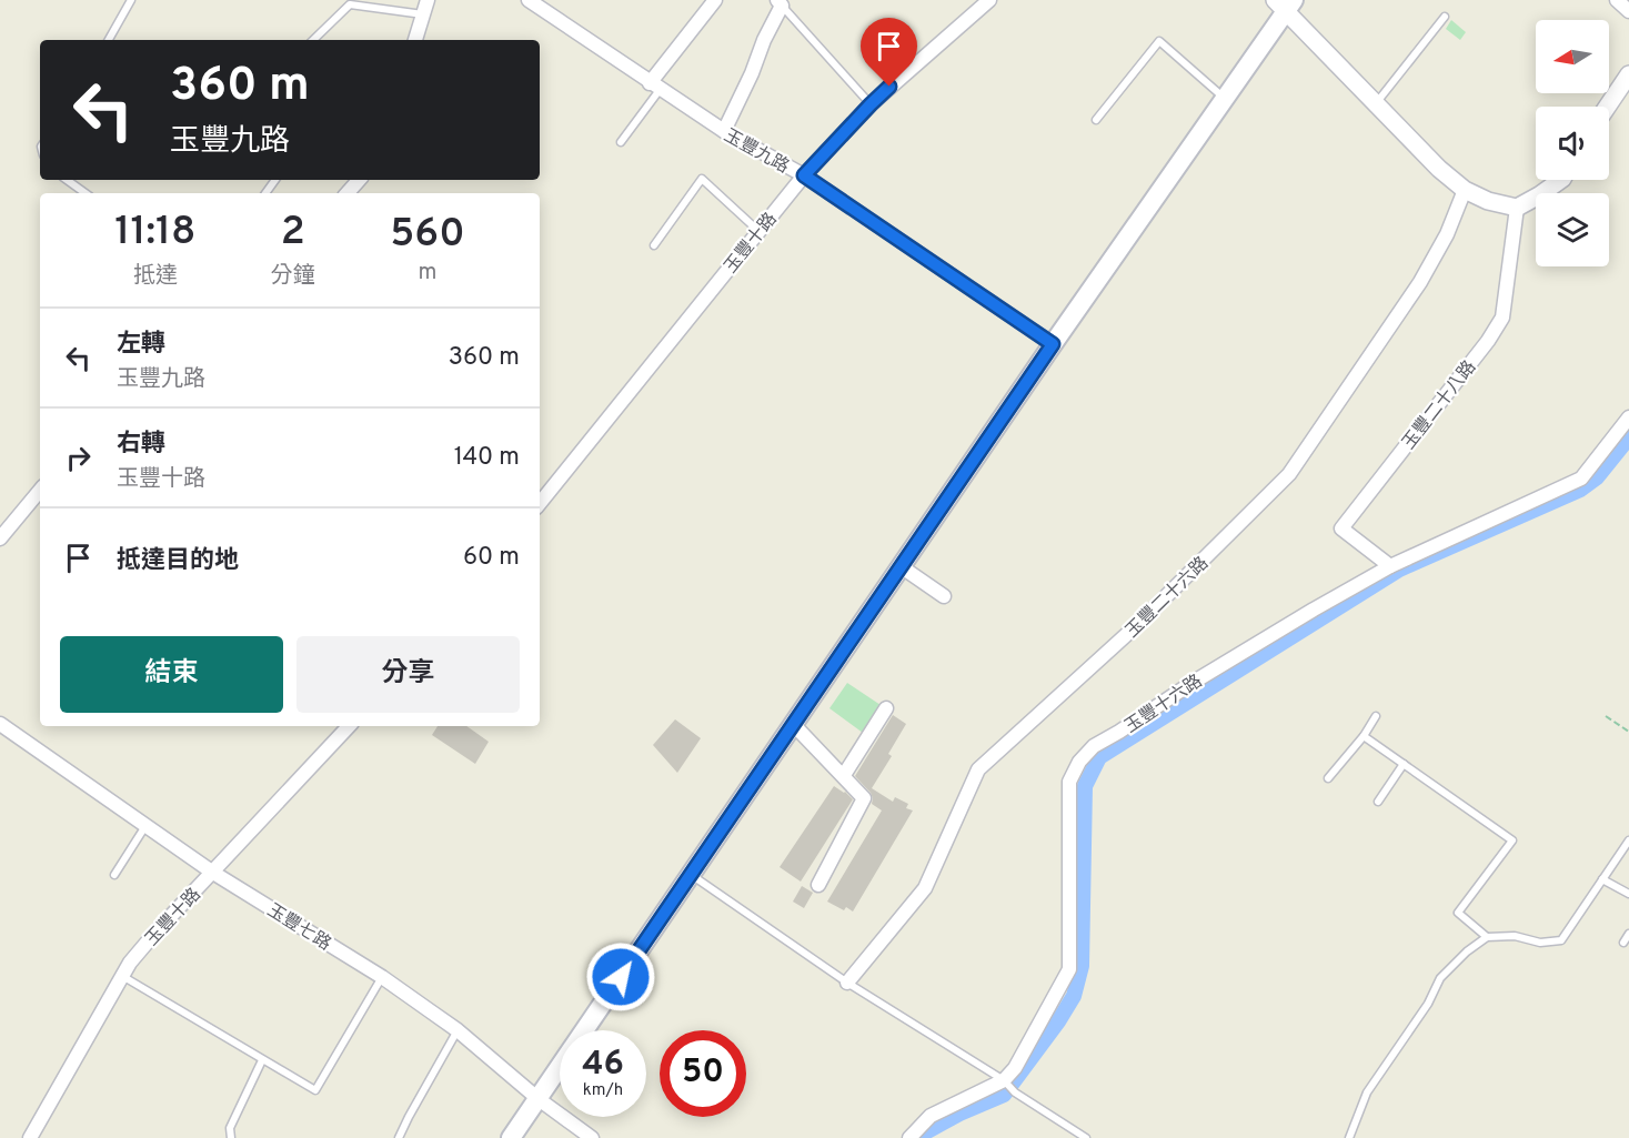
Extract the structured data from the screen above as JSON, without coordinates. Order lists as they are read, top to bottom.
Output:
{
  "streets": {
    "street": [
      "玉豐九路",
      "玉豐十路",
      "玉豐二十八路",
      "玉豐二十六路",
      "玉豐十六路",
      "玉豐七路"
    ]
  },
  "crossings": [
    ["玉豐九路", "玉豐十路"],
    ["玉豐十路", "玉豐七路"],
    ["玉豐二十八路", "玉豐十六路"]
  ],
  "north": "left",
  "page": {
    "turn": ["360 m", "玉豐九路"],
    "eta": [
      "11:18",
      "抵達",
      "2",
      "分鐘",
      "560",
      "m"
    ],
    "list": [
      {
        "name": "左轉",
        "note": "玉豐九路",
        "value": "360 m"
      },
      {
        "name": "右轉",
        "note": "玉豐十路",
        "value": "140 m"
      },
      {
        "name": "抵達目的地",
        "value": "60 m"
      }
    ],
    "buttons": ["結束", "分享"],
    "speed": "46 km/h",
    "limit": "50"
  }
}
